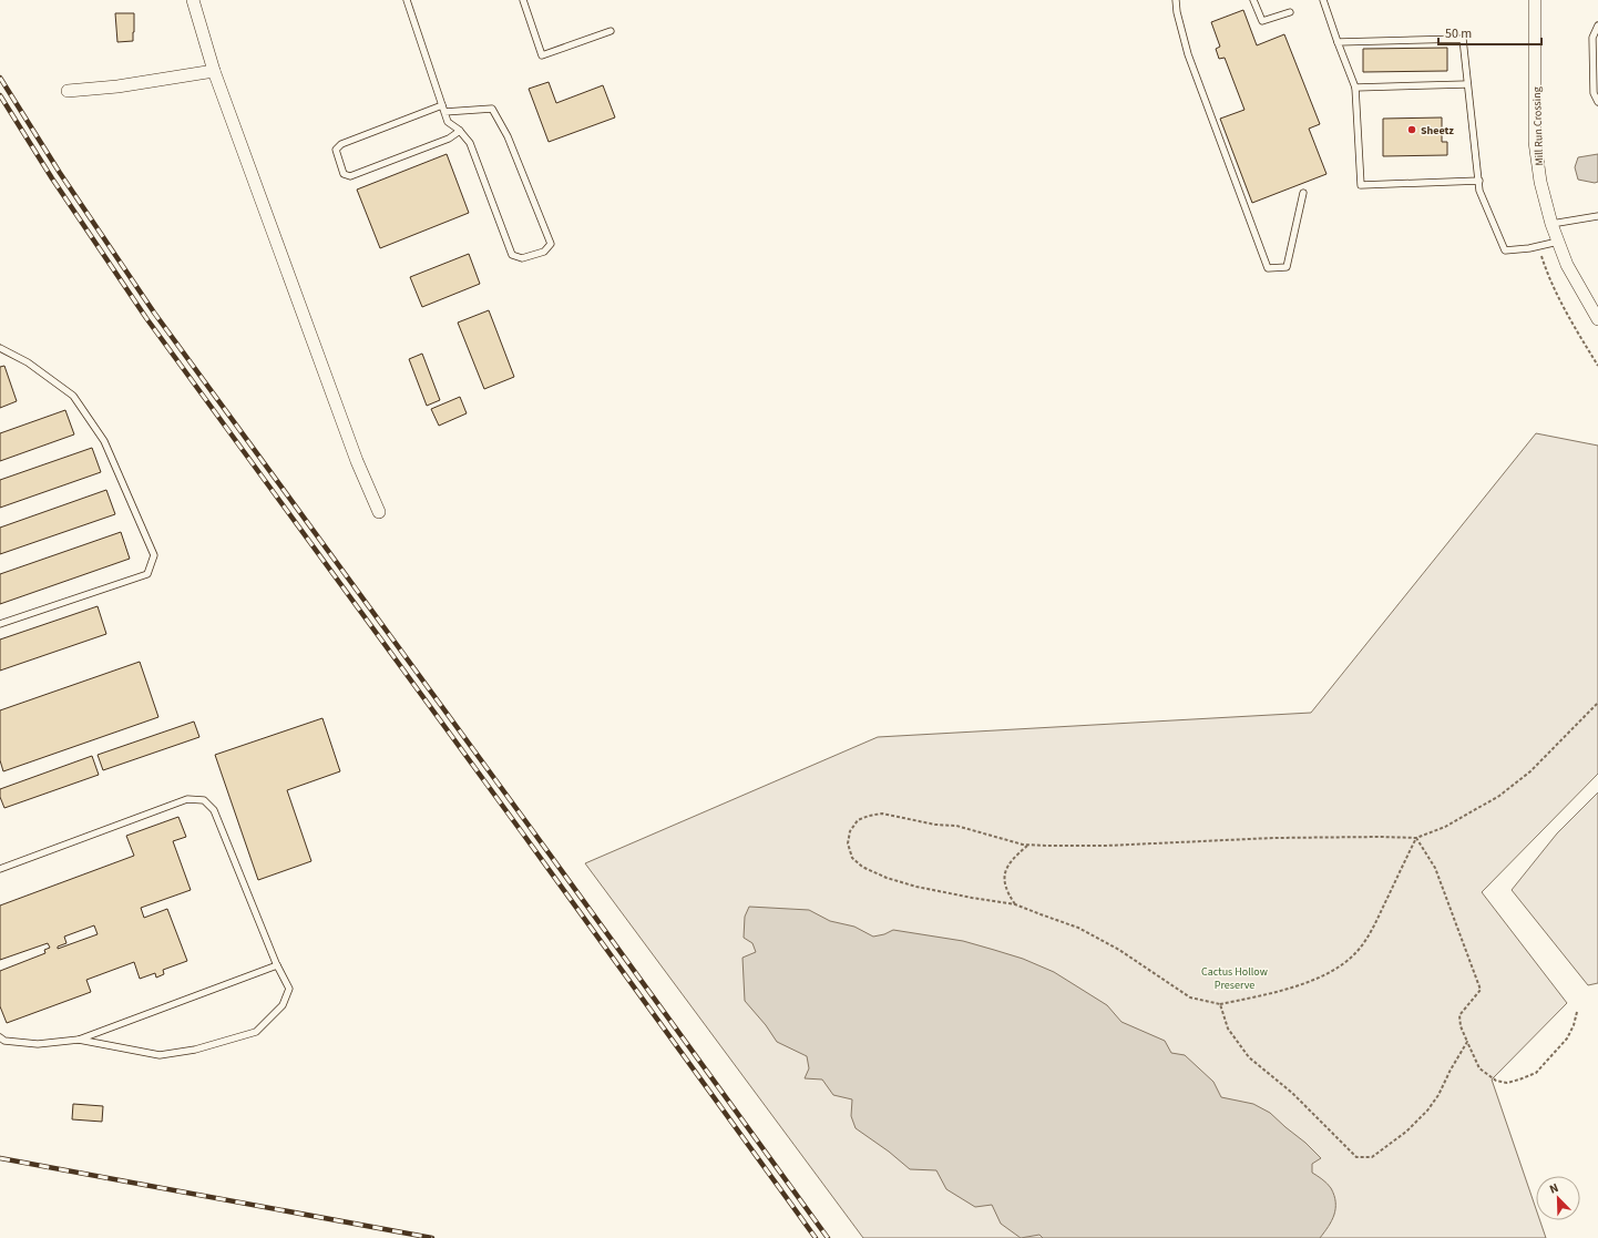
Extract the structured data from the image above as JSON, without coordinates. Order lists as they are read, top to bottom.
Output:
{
  "streets": {
    "street": ["Mill Run Crossing"]
  },
  "parks": ["Cactus Hollow Preserve"],
  "places": ["Sheetz"],
  "scale_bar": "50 m",
  "north": "top left"
}
